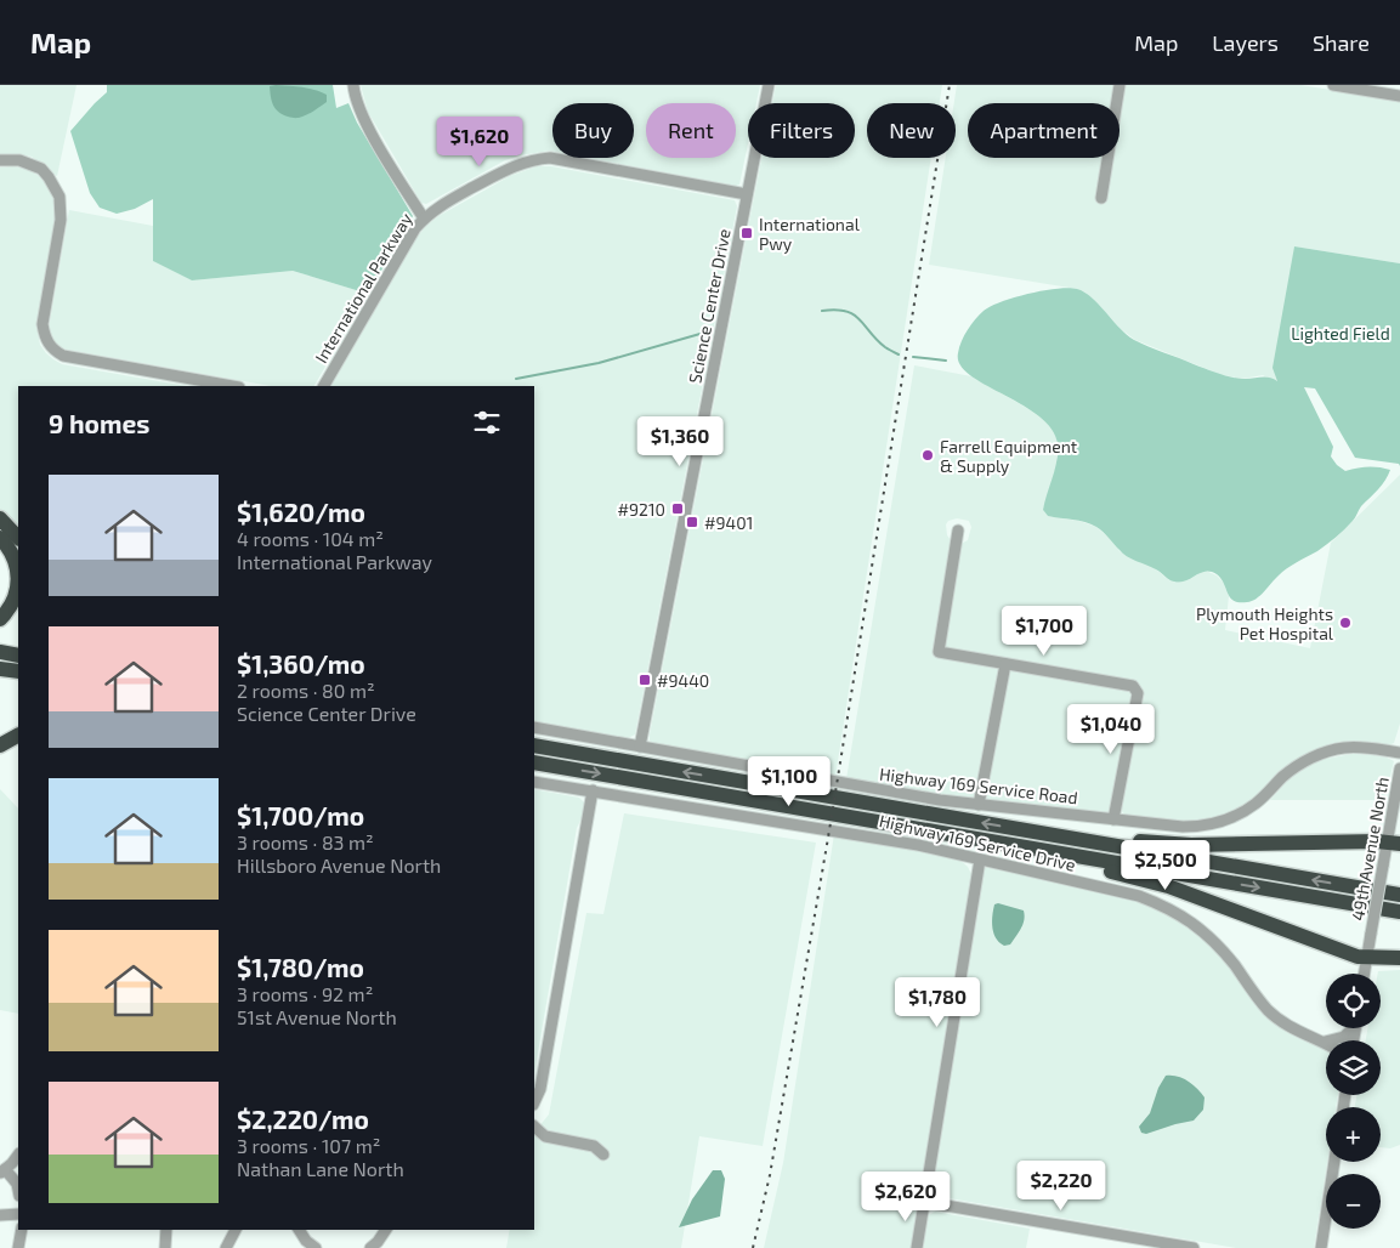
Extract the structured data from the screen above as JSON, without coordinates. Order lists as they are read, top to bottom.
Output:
{
  "streets": {
    "street": [
      "International Parkway",
      "Science Center Drive",
      "Highway 169 Service Road",
      "Highway 169 Service Drive",
      "49th Avenue North"
    ]
  },
  "crossings": [
    ["International Parkway", "Science Center Drive"],
    ["Science Center Drive", "Highway 169 Service Road"]
  ],
  "parks": ["Lighted Field"],
  "places": {
    "transit": [
      "International Pwy",
      "#9210",
      "#9401",
      "#9440"
    ],
    "other": ["Farrell Equipment & Supply", "Plymouth Heights Pet Hospital"]
  },
  "page": {
    "header": "Map",
    "nav": ["Map", "Layers", "Share"],
    "chip": [
      "Buy",
      "Rent",
      "Filters",
      "New",
      "Apartment"
    ],
    "price": [
      "$1,620",
      "$1,360",
      "$1,700",
      "$1,040",
      "$1,100",
      "$2,500",
      "$1,780",
      "$2,220",
      "$2,620"
    ],
    "heading": "9 homes",
    "list": [
      {
        "name": "$1,620/mo",
        "note": "4 rooms · 104 m² · International Parkway"
      },
      {
        "name": "$1,360/mo",
        "note": "2 rooms · 80 m² · Science Center Drive"
      },
      {
        "name": "$1,700/mo",
        "note": "3 rooms · 83 m² · Hillsboro Avenue North"
      },
      {
        "name": "$1,780/mo",
        "note": "3 rooms · 92 m² · 51st Avenue North"
      },
      {
        "name": "$2,220/mo",
        "note": "3 rooms · 107 m² · Nathan Lane North"
      }
    ],
    "map_buttons": ["+", "−"]
  }
}
